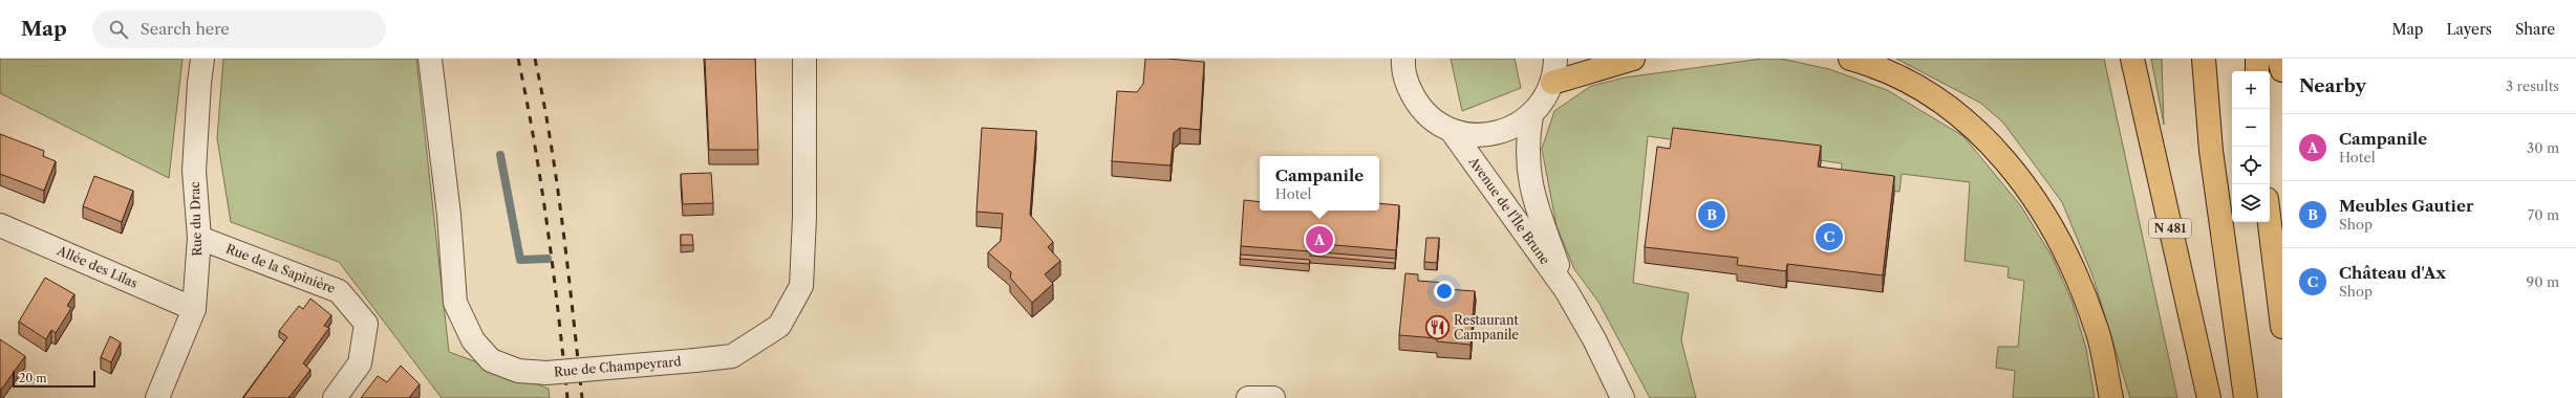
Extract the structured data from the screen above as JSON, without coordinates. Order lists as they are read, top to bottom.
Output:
{
  "streets": {
    "highway": ["N 481"],
    "street": [
      "Avenue de l'Île Brune",
      "Rue du Drac",
      "Allée des Lilas",
      "Rue de la Sapinière",
      "Rue de Champeyrard"
    ]
  },
  "crossings": [
    ["Rue du Drac", "Allée des Lilas"],
    ["Rue du Drac", "Rue de la Sapinière"]
  ],
  "places": {
    "restaurant": ["Restaurant Campanile"]
  },
  "scale_bar": "20 m",
  "page": {
    "header": "Map",
    "search": "Search here",
    "nav": ["Map", "Layers", "Share"],
    "heading": ["Nearby", "3 results"],
    "map_buttons": ["+", "−"],
    "list": [
      {
        "mark": "A",
        "name": "Campanile",
        "note": "Hotel",
        "value": "30 m"
      },
      {
        "mark": "B",
        "name": "Meubles Gautier",
        "note": "Shop",
        "value": "70 m"
      },
      {
        "mark": "C",
        "name": "Château d'Ax",
        "note": "Shop",
        "value": "90 m"
      }
    ],
    "popup": ["Campanile", "Hotel"],
    "pins": ["B", "C", "A"],
    "scale": "20 m"
  }
}
